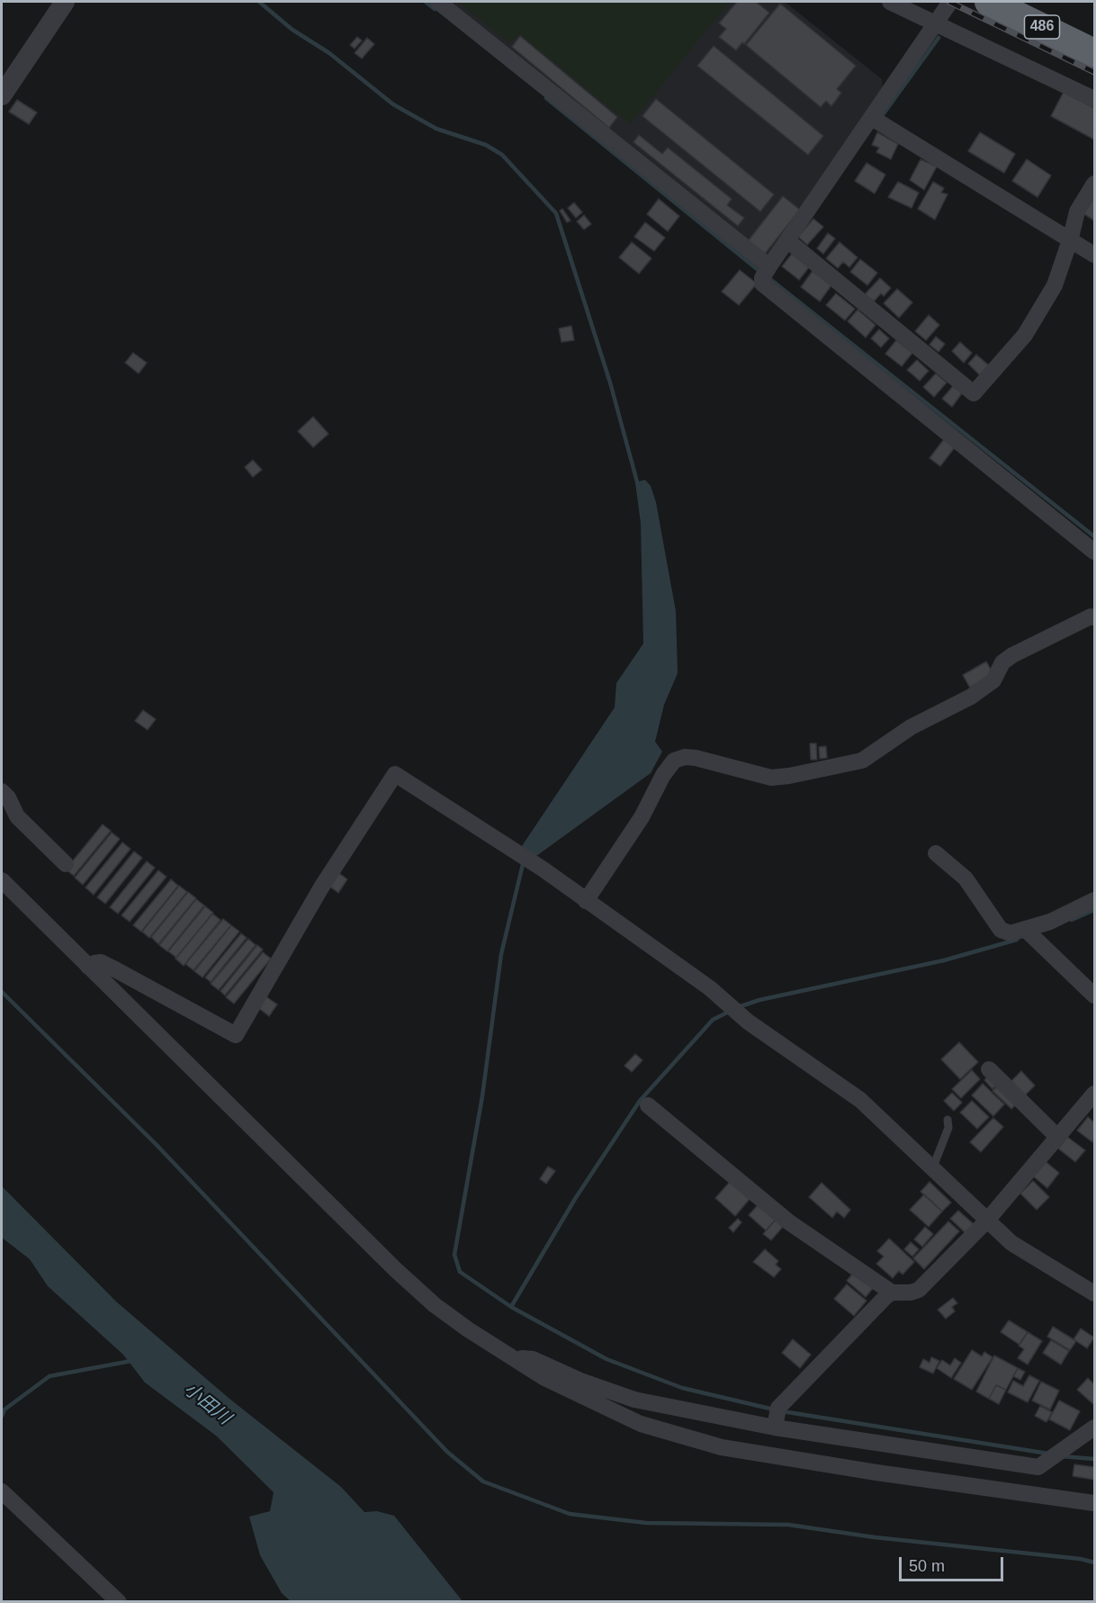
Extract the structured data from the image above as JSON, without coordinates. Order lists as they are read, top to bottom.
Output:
{
  "streets": {
    "highway": ["486"]
  },
  "water": ["小田川"],
  "scale_bar": "50 m"
}
